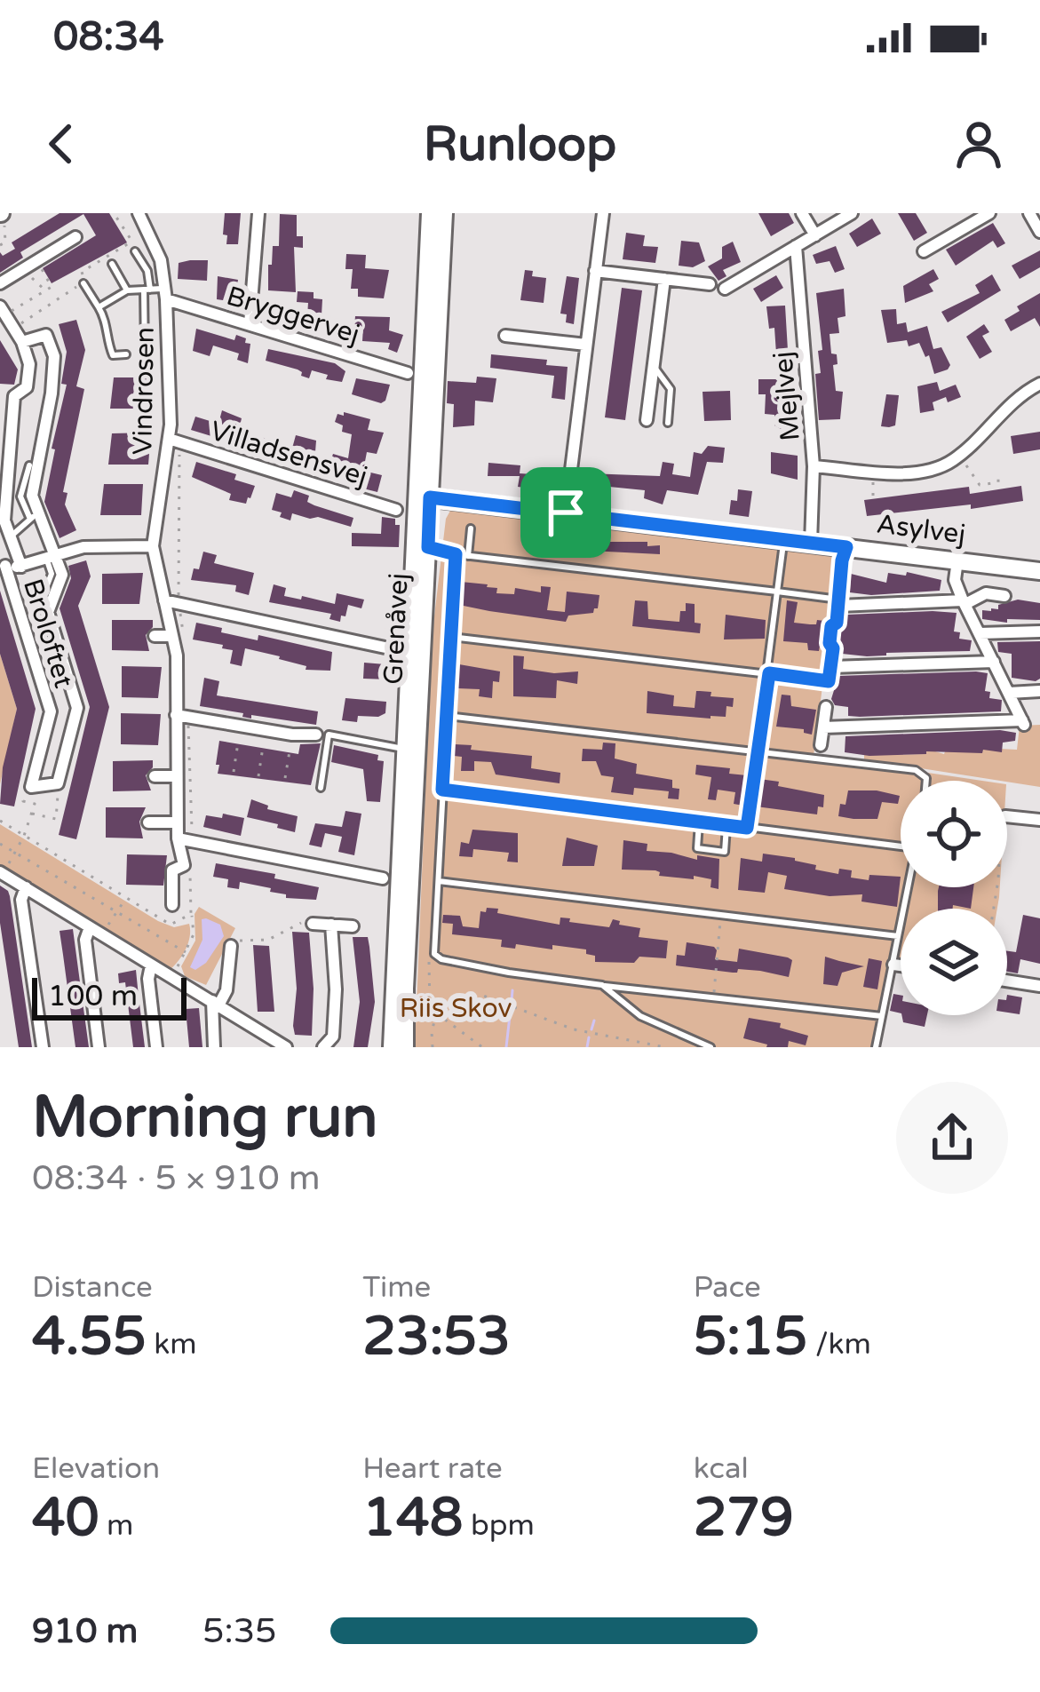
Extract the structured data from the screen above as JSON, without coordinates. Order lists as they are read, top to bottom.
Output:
{
  "streets": {
    "street": [
      "Bryggervej",
      "Vindrosen",
      "Mejlvej",
      "Villadsensvej",
      "Asylvej",
      "Grenåvej",
      "Broloftet"
    ]
  },
  "crossings": [
    ["Bryggervej", "Vindrosen"],
    ["Vindrosen", "Villadsensvej"],
    ["Mejlvej", "Asylvej"],
    ["Asylvej", "Grenåvej"]
  ],
  "parks": ["Riis Skov"],
  "scale_bar": "100 m",
  "page": {
    "status": "08:34",
    "header": "Runloop",
    "scale": "100 m",
    "heading": ["Morning run", "08:34 · 5 × 910 m"],
    "stats": [
      ["Distance", "4.55 km"],
      ["Time", "23:53"],
      ["Pace", "5:15 /km"],
      ["Elevation", "40 m"],
      ["Heart rate", "148 bpm"],
      ["kcal", "279"]
    ],
    "list": [
      {
        "name": "910 m",
        "note": "5:35"
      }
    ]
  }
}
